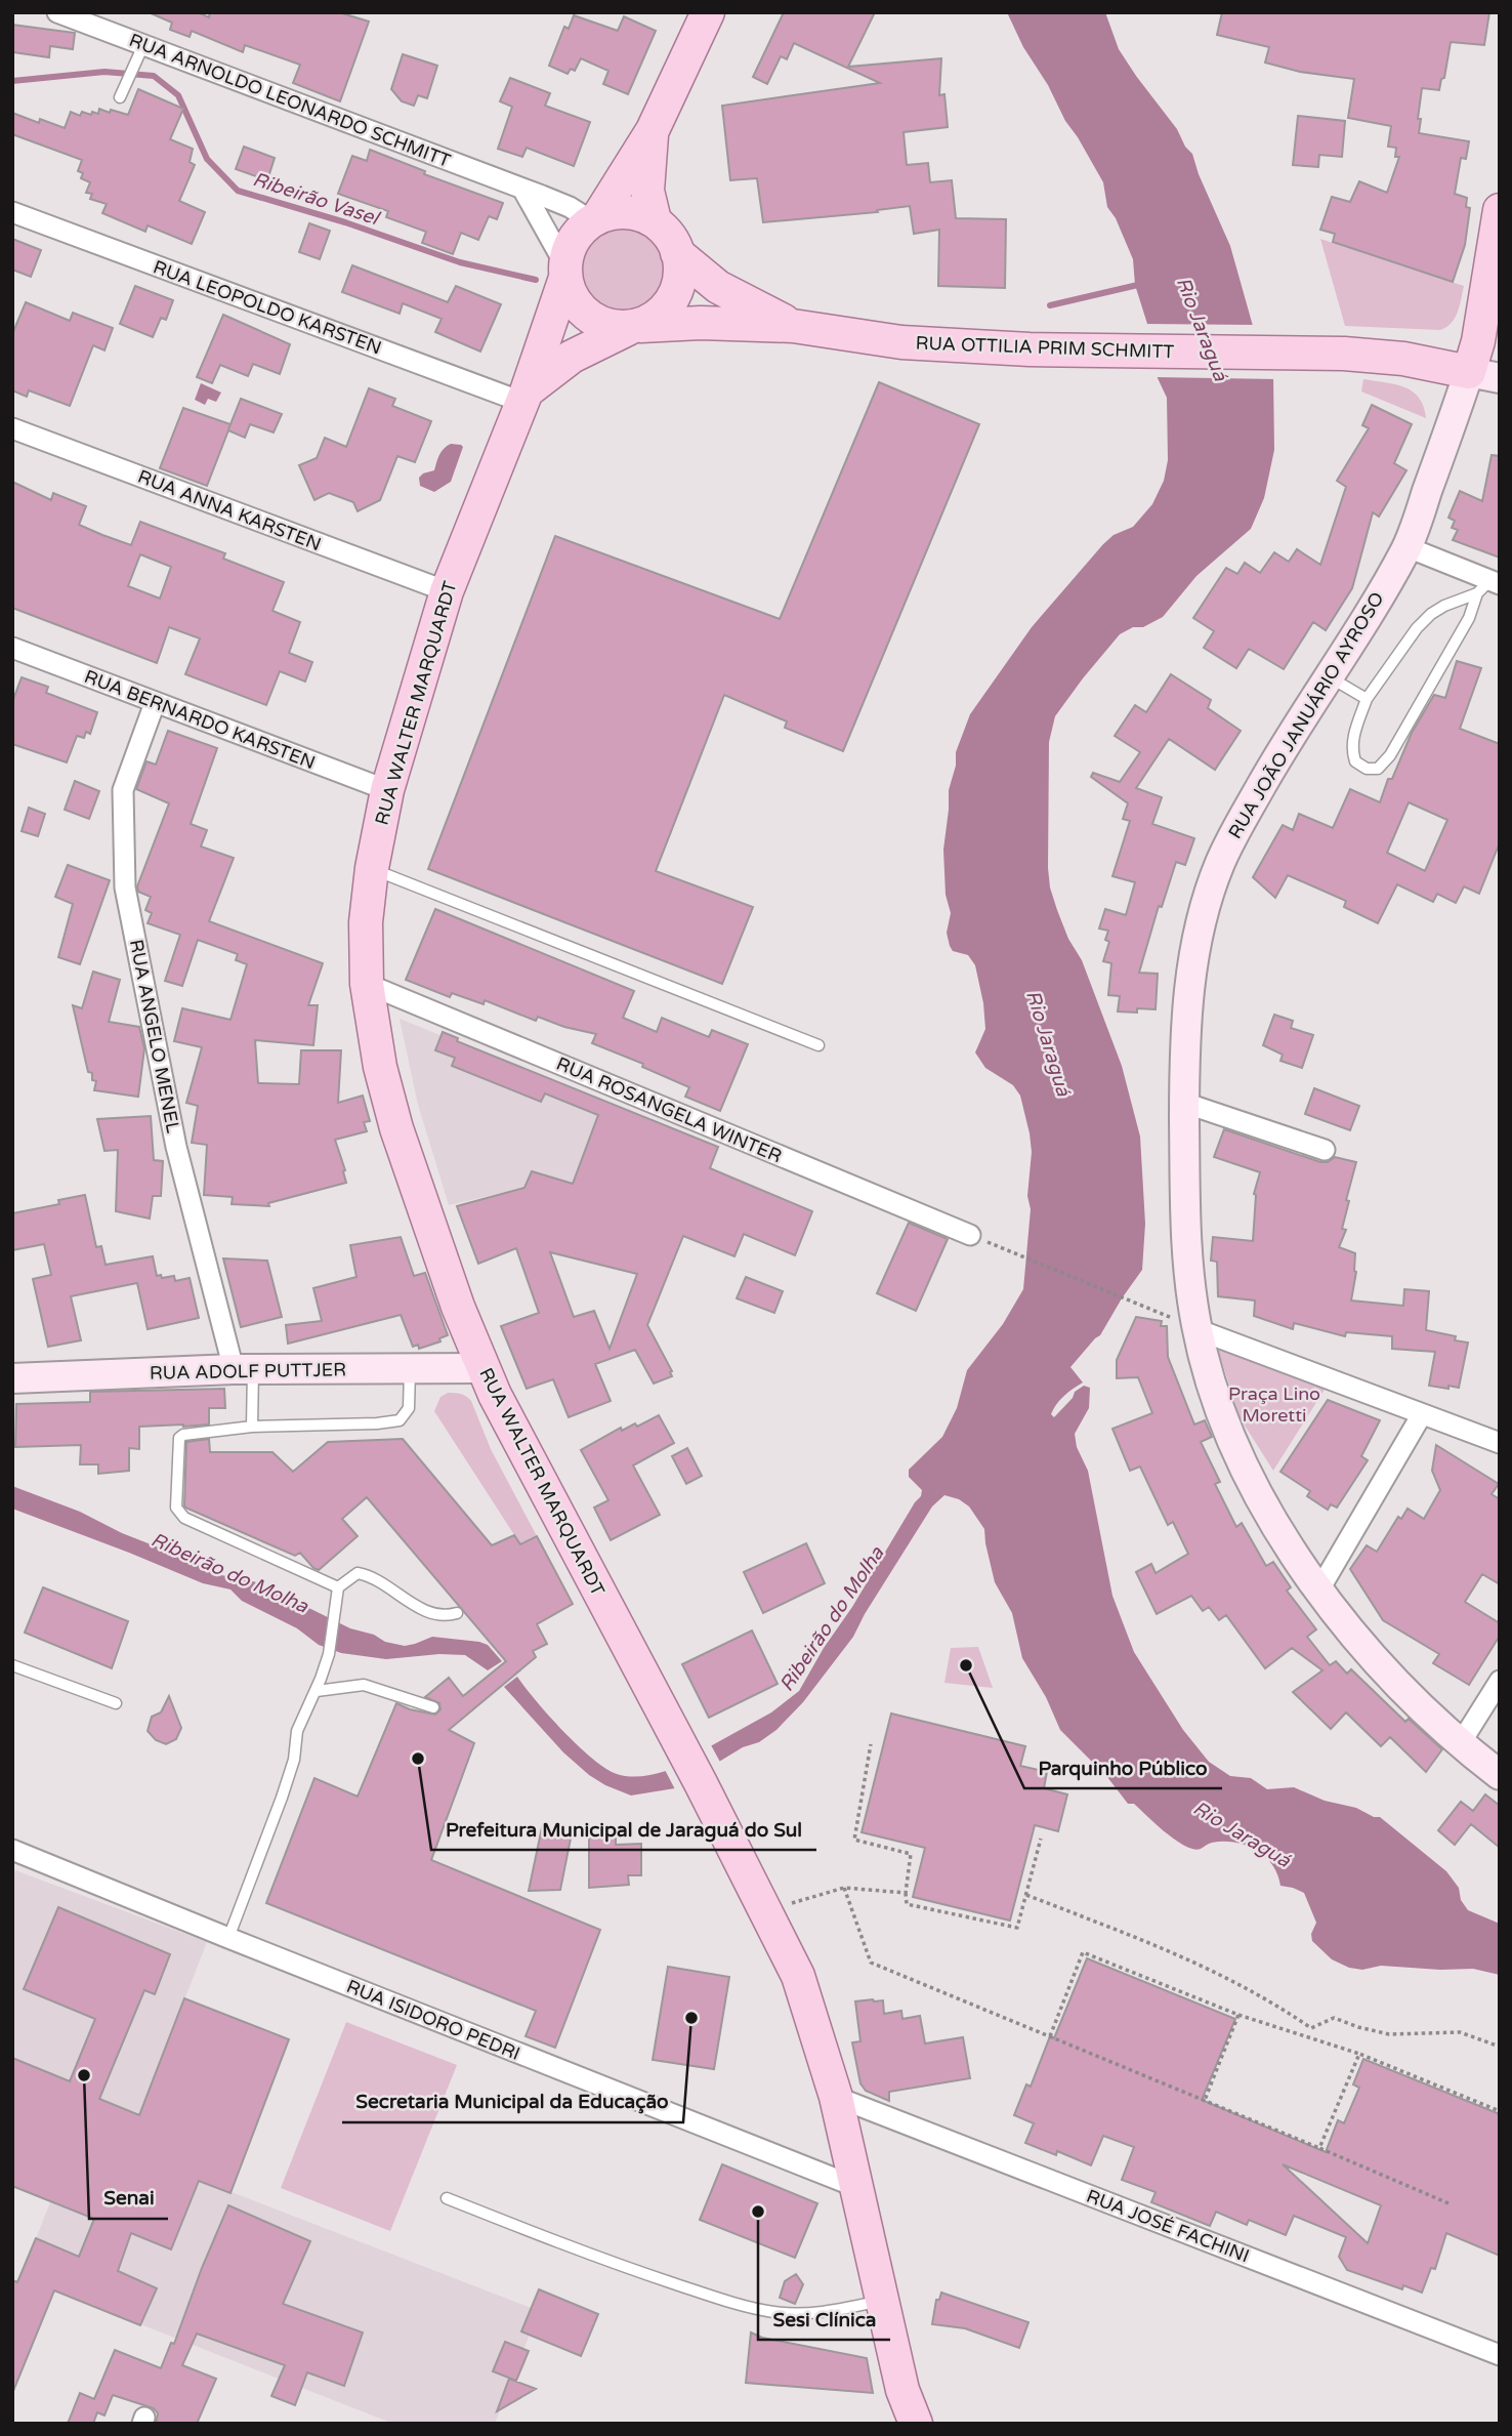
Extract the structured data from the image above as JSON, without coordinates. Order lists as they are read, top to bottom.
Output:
{
  "streets": {
    "main road": [
      "RUA OTTILIA PRIM SCHMITT",
      "RUA WALTER MARQUARDT",
      "RUA JOÃO JANUÁRIO AYROSO",
      "RUA ADOLF PUTTJER"
    ],
    "street": [
      "RUA ARNOLDO LEONARDO SCHMITT",
      "RUA LEOPOLDO KARSTEN",
      "RUA ANNA KARSTEN",
      "RUA BERNARDO KARSTEN",
      "RUA ANGELO MENEL",
      "RUA ROSANGELA WINTER",
      "RUA ISIDORO PEDRI",
      "RUA JOSÉ FACHINI"
    ]
  },
  "crossings": [
    ["RUA ARNOLDO LEONARDO SCHMITT", "RUA OTTILIA PRIM SCHMITT"],
    ["RUA ARNOLDO LEONARDO SCHMITT", "RUA WALTER MARQUARDT"],
    ["RUA LEOPOLDO KARSTEN", "RUA WALTER MARQUARDT"],
    ["RUA OTTILIA PRIM SCHMITT", "RUA WALTER MARQUARDT"],
    ["RUA OTTILIA PRIM SCHMITT", "RUA JOÃO JANUÁRIO AYROSO"],
    ["RUA ANNA KARSTEN", "RUA WALTER MARQUARDT"],
    ["RUA WALTER MARQUARDT", "RUA BERNARDO KARSTEN"],
    ["RUA WALTER MARQUARDT", "RUA ROSANGELA WINTER"],
    ["RUA WALTER MARQUARDT", "RUA ADOLF PUTTJER"],
    ["RUA WALTER MARQUARDT", "RUA ISIDORO PEDRI"],
    ["RUA WALTER MARQUARDT", "RUA JOSÉ FACHINI"],
    ["RUA BERNARDO KARSTEN", "RUA ANGELO MENEL"],
    ["RUA ANGELO MENEL", "RUA ADOLF PUTTJER"]
  ],
  "water": ["Ribeirão Vasel", "Rio Jaraguá", "Ribeirão do Molha"],
  "parks": ["Praça Lino Moretti"],
  "places": [
    "Parquinho Público",
    "Prefeitura Municipal de Jaraguá do Sul",
    "Secretaria Municipal da Educação",
    "Senai",
    "Sesi Clínica"
  ]
}
